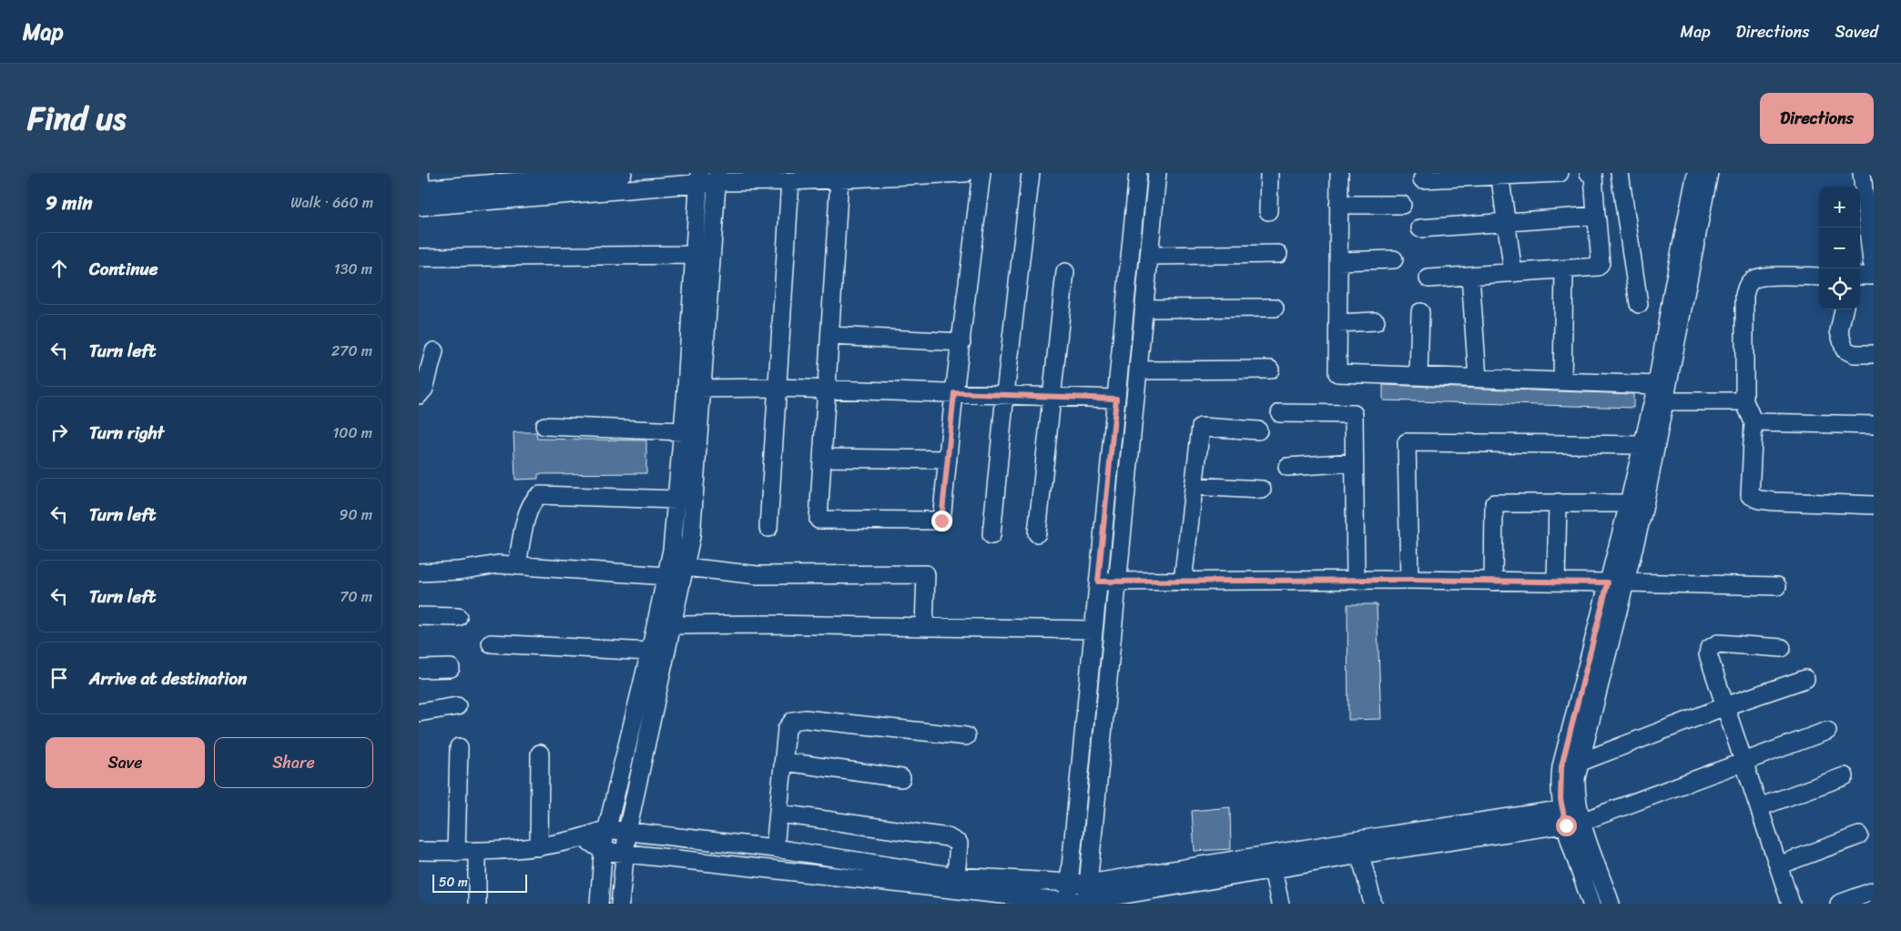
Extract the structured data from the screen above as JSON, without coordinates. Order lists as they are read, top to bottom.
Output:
{
  "scale_bar": "50 m",
  "page": {
    "header": "Map",
    "nav": ["Map", "Directions", "Saved"],
    "title": "Find us",
    "buttons": [
      "Directions",
      ["Save", "Share"]
    ],
    "heading": ["9 min", "Walk · 660 m"],
    "map_buttons": ["+", "−"],
    "list": [
      ["Continue", "130 m"],
      ["Turn left", "270 m"],
      ["Turn right", "100 m"],
      ["Turn left", "90 m"],
      ["Turn left", "70 m"],
      "Arrive at destination"
    ],
    "scale": "50 m"
  }
}
